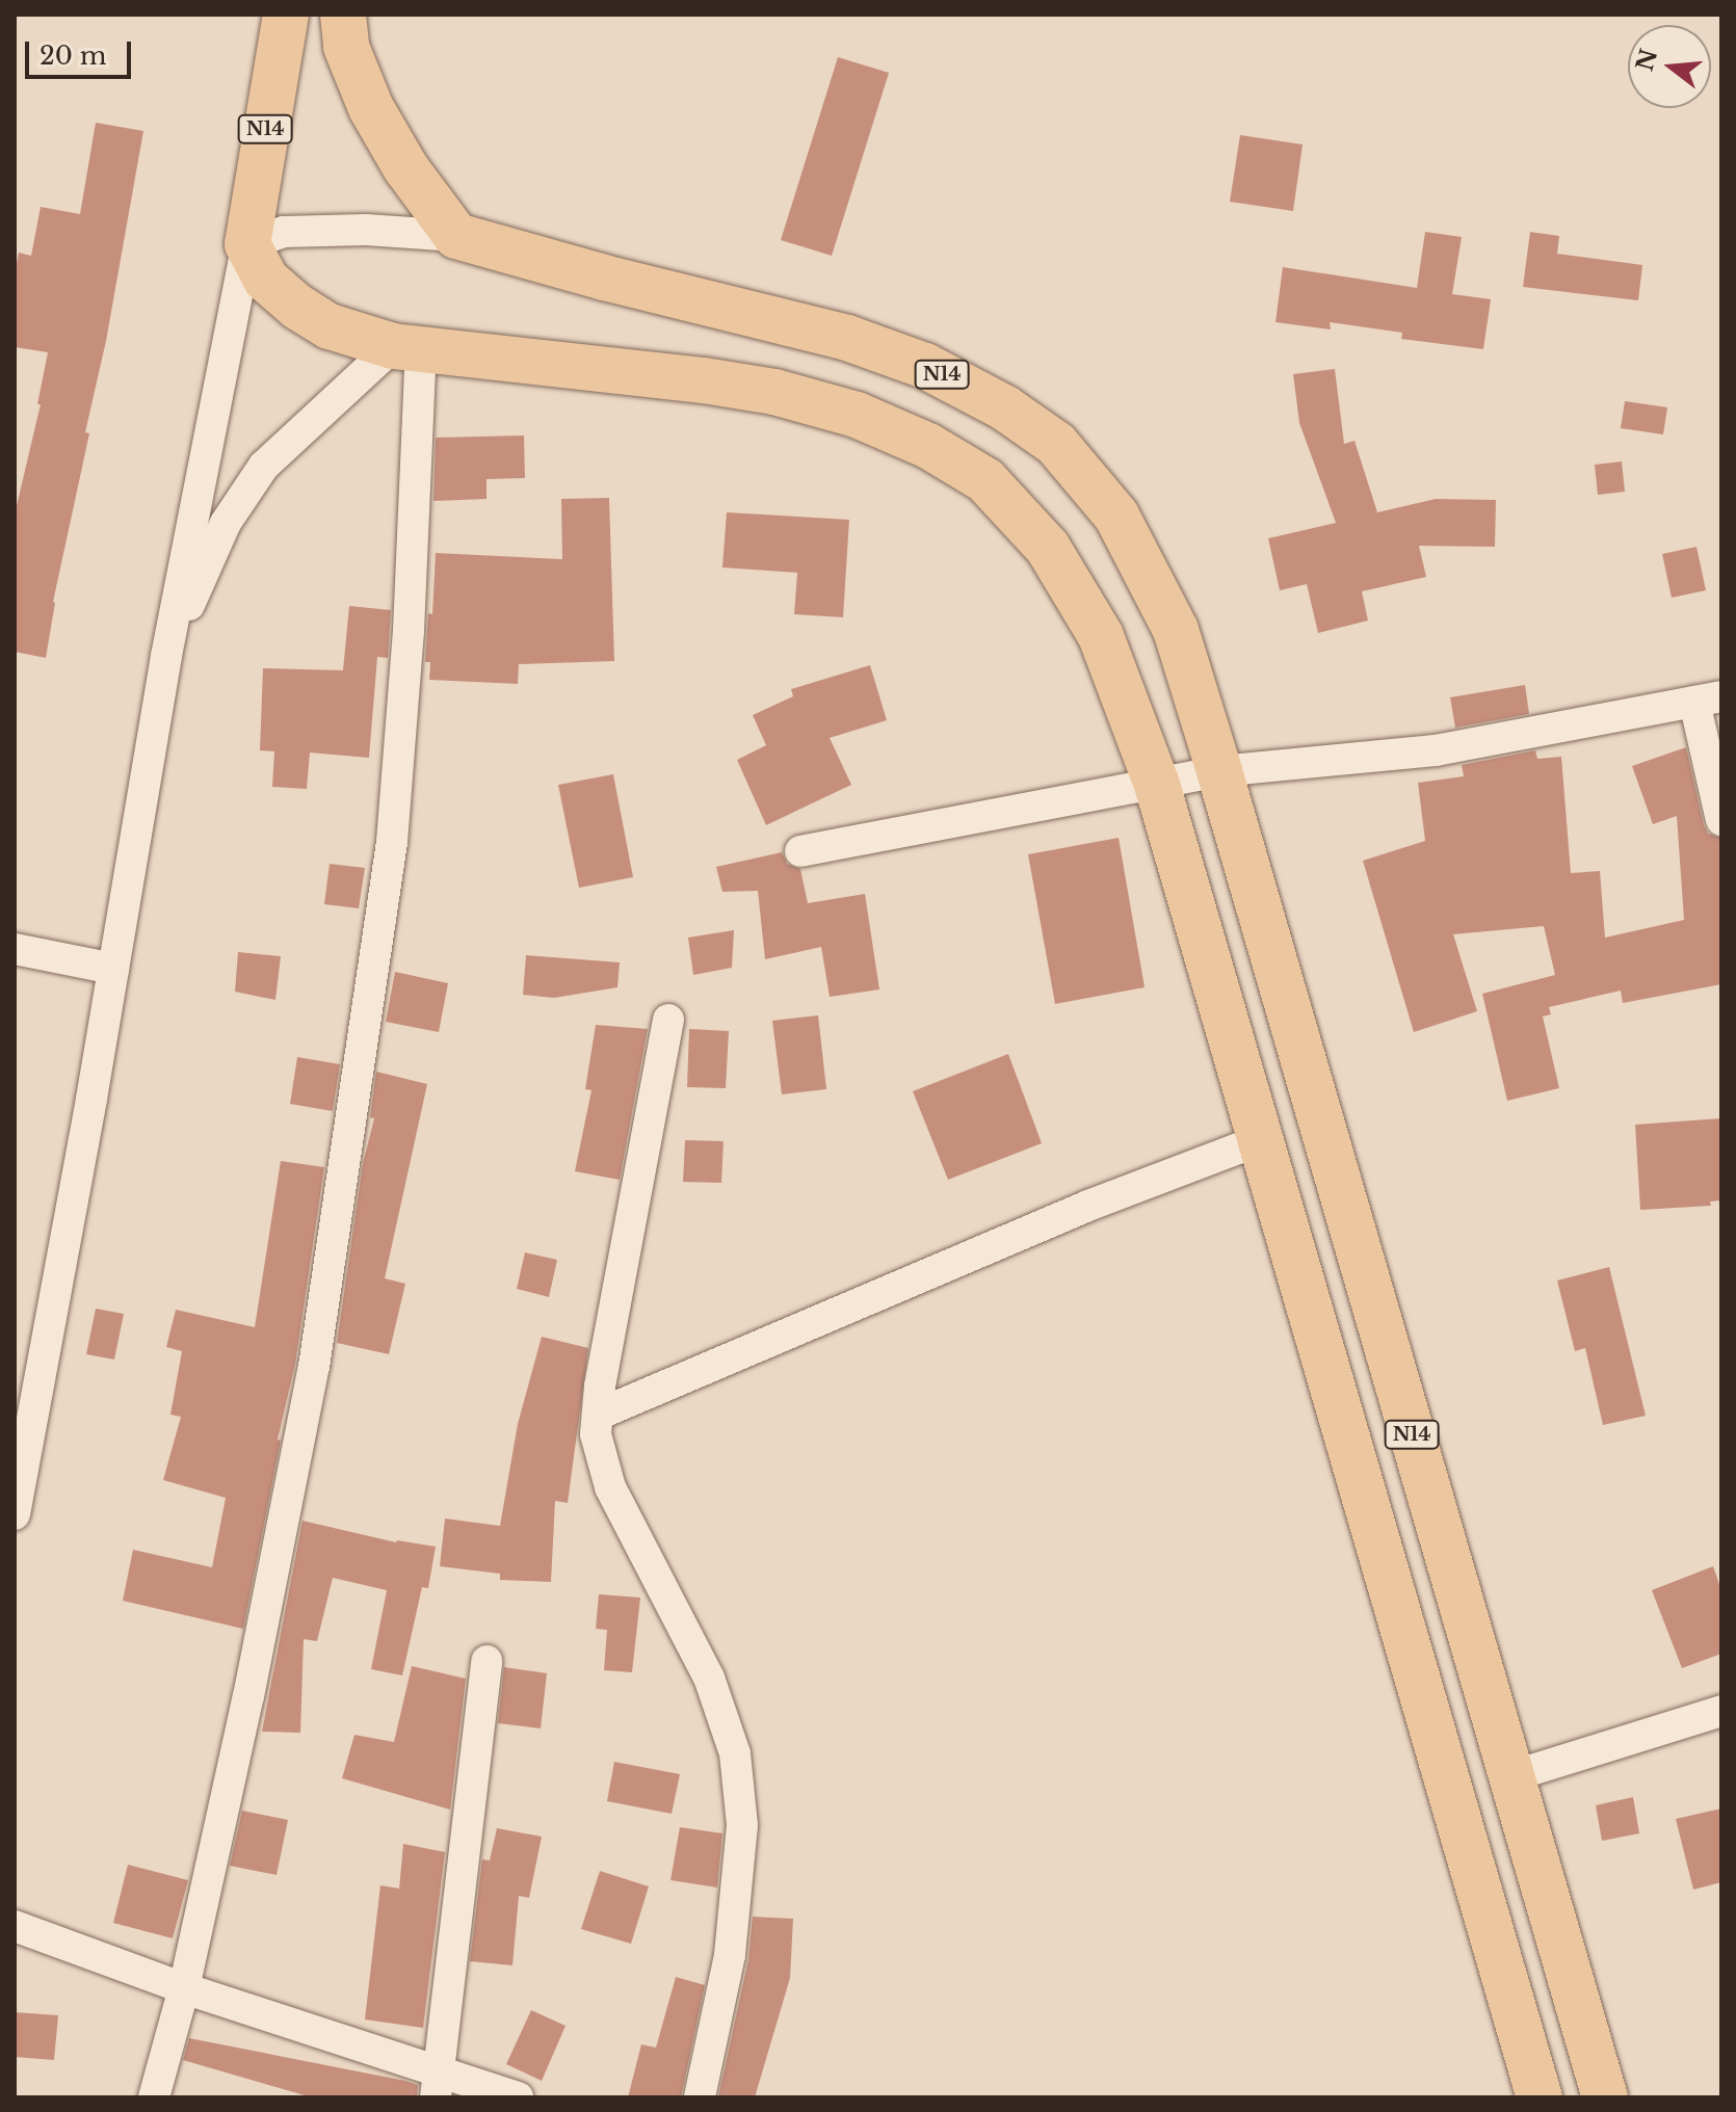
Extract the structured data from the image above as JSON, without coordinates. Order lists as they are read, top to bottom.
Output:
{
  "streets": {
    "main road": ["N14"]
  },
  "scale_bar": "20 m",
  "north": "left"
}
